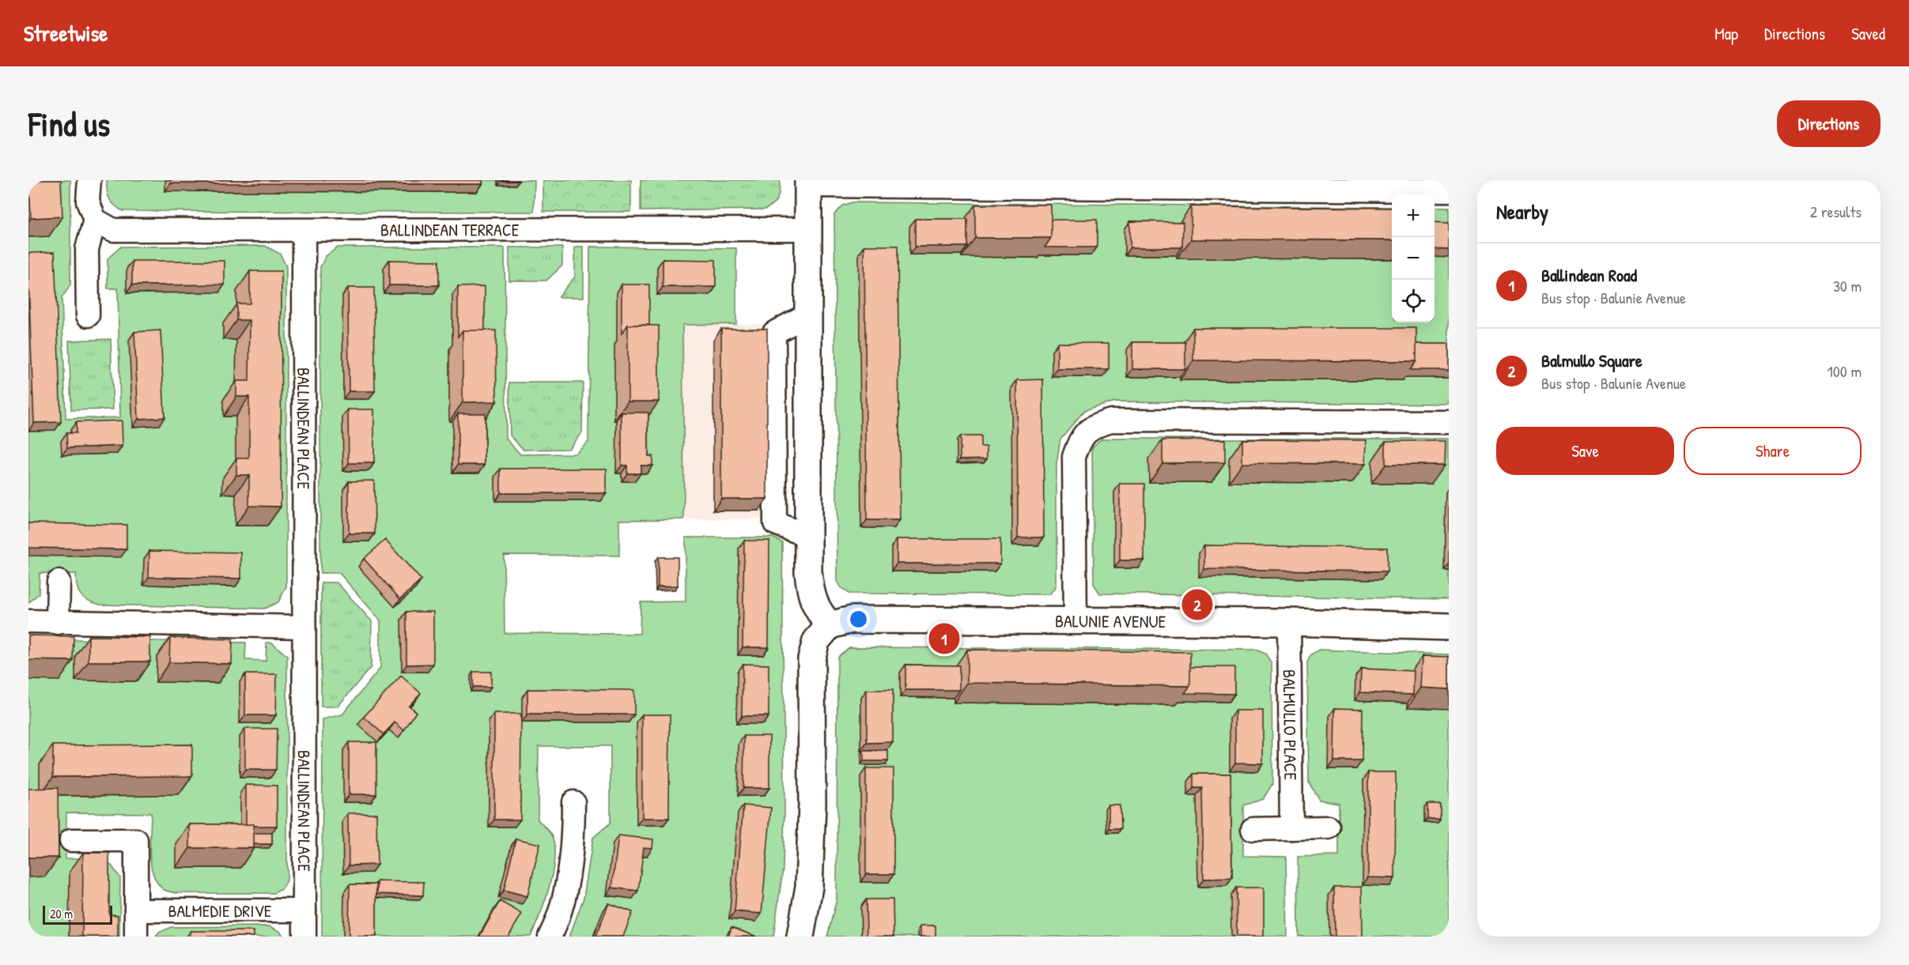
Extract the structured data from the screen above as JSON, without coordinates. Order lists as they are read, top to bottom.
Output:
{
  "streets": {
    "street": [
      "BALLINDEAN TERRACE",
      "BALLINDEAN PLACE",
      "BALUNIE AVENUE",
      "BALMULLO PLACE",
      "BALMEDIE DRIVE"
    ]
  },
  "crossings": [
    ["BALLINDEAN TERRACE", "BALLINDEAN PLACE"],
    ["BALLINDEAN PLACE", "BALMEDIE DRIVE"],
    ["BALUNIE AVENUE", "BALMULLO PLACE"]
  ],
  "scale_bar": "20 m",
  "page": {
    "header": "Streetwise",
    "nav": ["Map", "Directions", "Saved"],
    "buttons": [
      "Directions",
      ["Save", "Share"]
    ],
    "title": "Find us",
    "heading": ["Nearby", "2 results"],
    "map_buttons": ["+", "−"],
    "list": [
      {
        "mark": "1",
        "name": "Ballindean Road",
        "note": "Bus stop · Balunie Avenue",
        "value": "30 m"
      },
      {
        "mark": "2",
        "name": "Balmullo Square",
        "note": "Bus stop · Balunie Avenue",
        "value": "100 m"
      }
    ],
    "pins": ["2", "1"],
    "scale": "20 m"
  }
}
